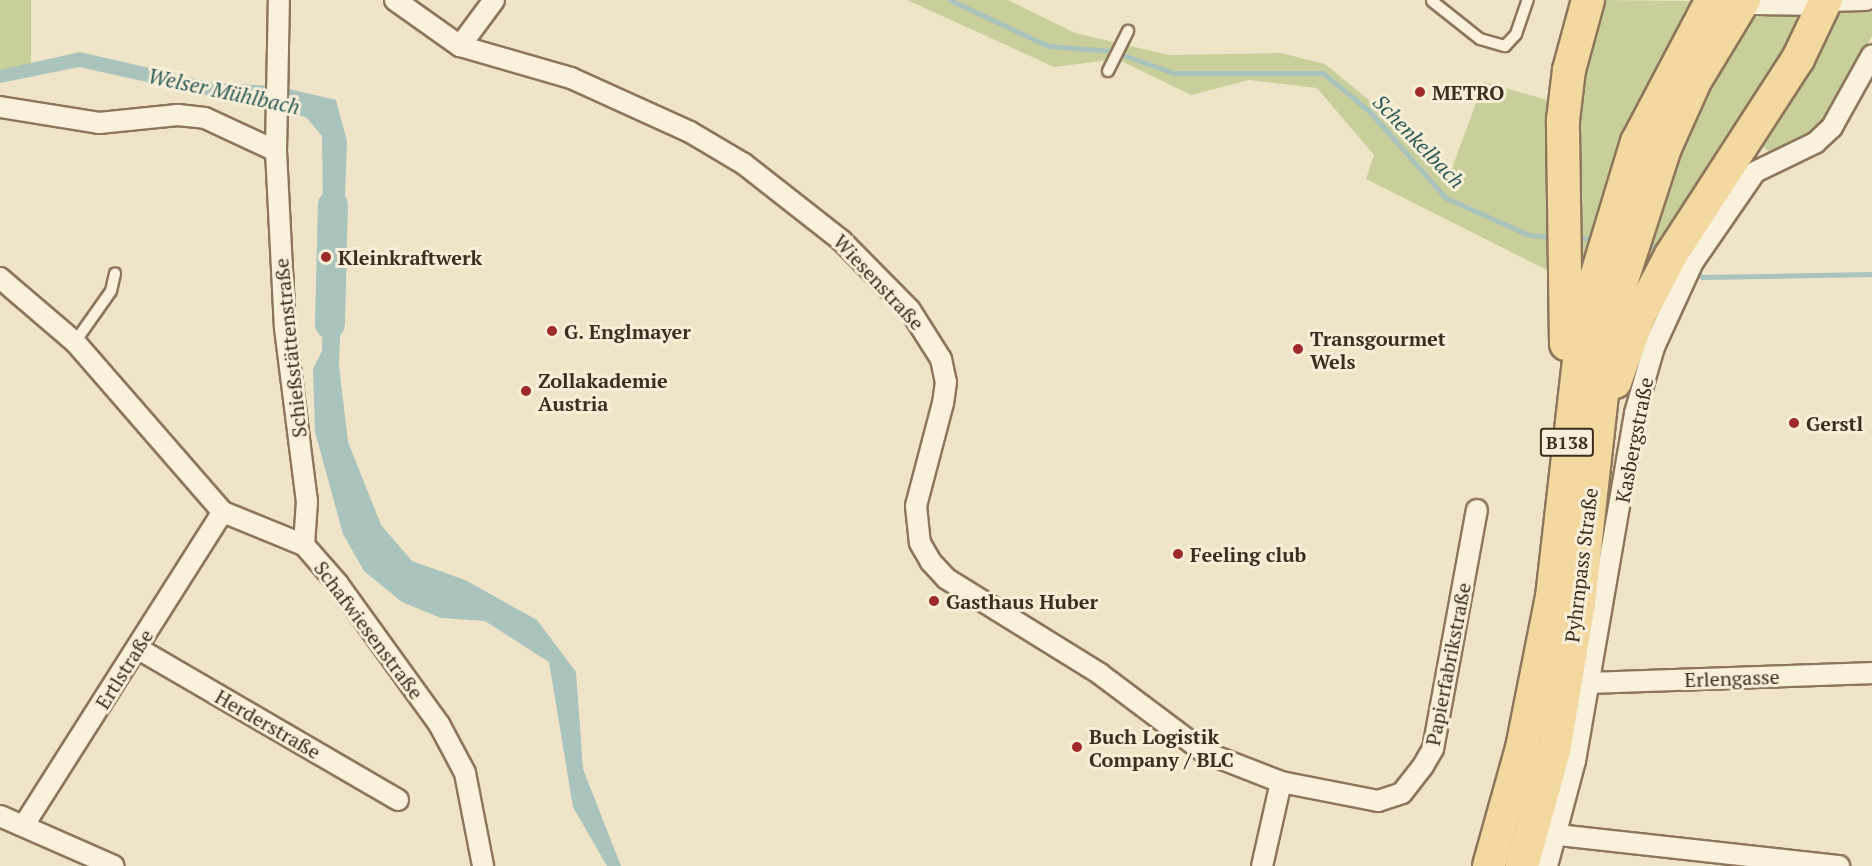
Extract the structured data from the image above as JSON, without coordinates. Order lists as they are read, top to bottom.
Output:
{
  "streets": {
    "main road": ["B138", "Pyhrnpass Straße"],
    "street": [
      "Wiesenstraße",
      "Schießstättenstraße",
      "Kasbergstraße",
      "Schafwiesenstraße",
      "Papierfabrikstraße",
      "Ertlstraße",
      "Erlengasse",
      "Herderstraße"
    ]
  },
  "crossings": [
    ["Wiesenstraße", "Papierfabrikstraße"],
    ["Schießstättenstraße", "Schafwiesenstraße"],
    ["Kasbergstraße", "Erlengasse"],
    ["Schafwiesenstraße", "Ertlstraße"],
    ["Ertlstraße", "Herderstraße"]
  ],
  "water": ["Welser Mühlbach", "Schenkelbach"],
  "places": [
    "METRO",
    "Kleinkraftwerk",
    "G. Englmayer",
    "Transgourmet Wels",
    "Zollakademie Austria",
    "Gerstl",
    "Feeling club",
    "Gasthaus Huber",
    "Buch Logistik Company / BLC"
  ]
}
